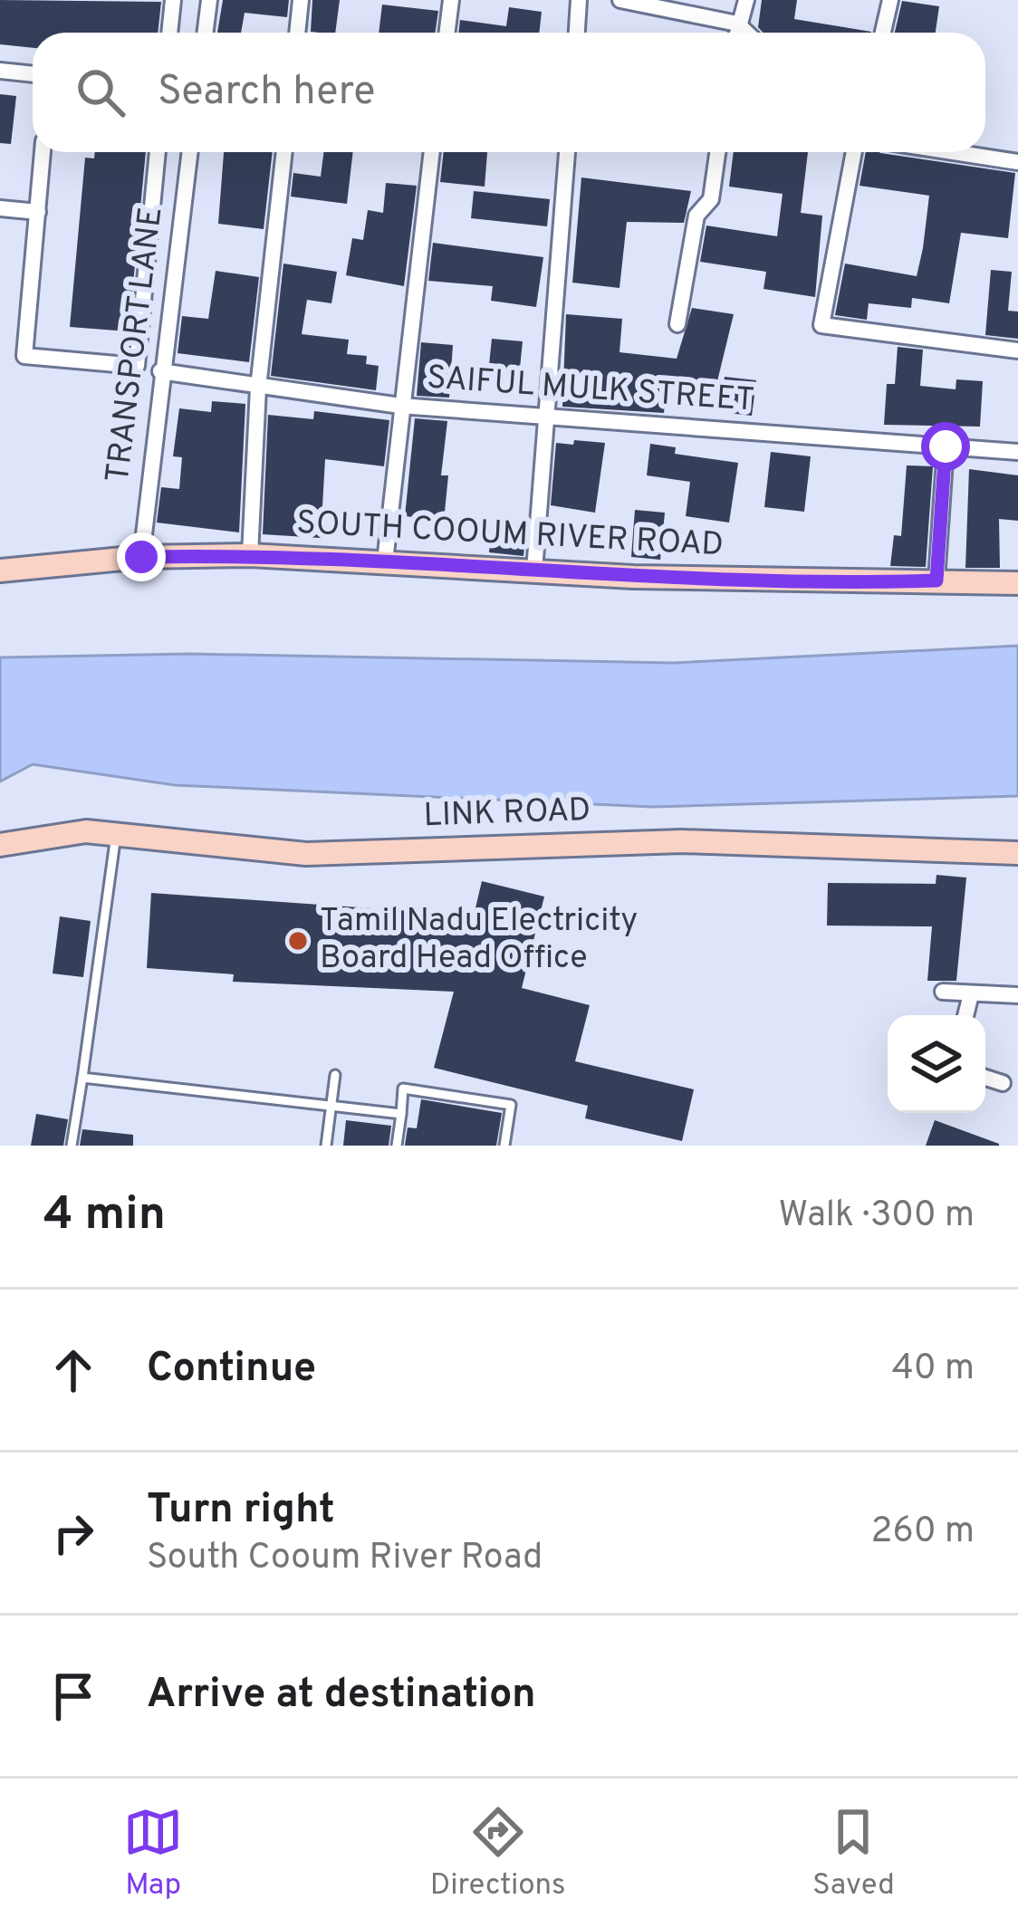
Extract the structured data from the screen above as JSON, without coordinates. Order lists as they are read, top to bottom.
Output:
{
  "streets": {
    "street": [
      "TRANSPORT LANE",
      "SAIFUL MULK STREET",
      "SOUTH COOUM RIVER ROAD",
      "LINK ROAD"
    ]
  },
  "crossings": [
    ["TRANSPORT LANE", "SAIFUL MULK STREET"],
    ["TRANSPORT LANE", "SOUTH COOUM RIVER ROAD"]
  ],
  "places": ["Tamil Nadu Electricity Board Head Office"],
  "page": {
    "search": "Search here",
    "heading": ["4 min", "Walk · 300 m"],
    "list": [
      ["Continue", "40 m"],
      ["Turn right", "South Cooum River Road", "260 m"],
      "Arrive at destination"
    ],
    "nav": ["Map", "Directions", "Saved"]
  }
}
